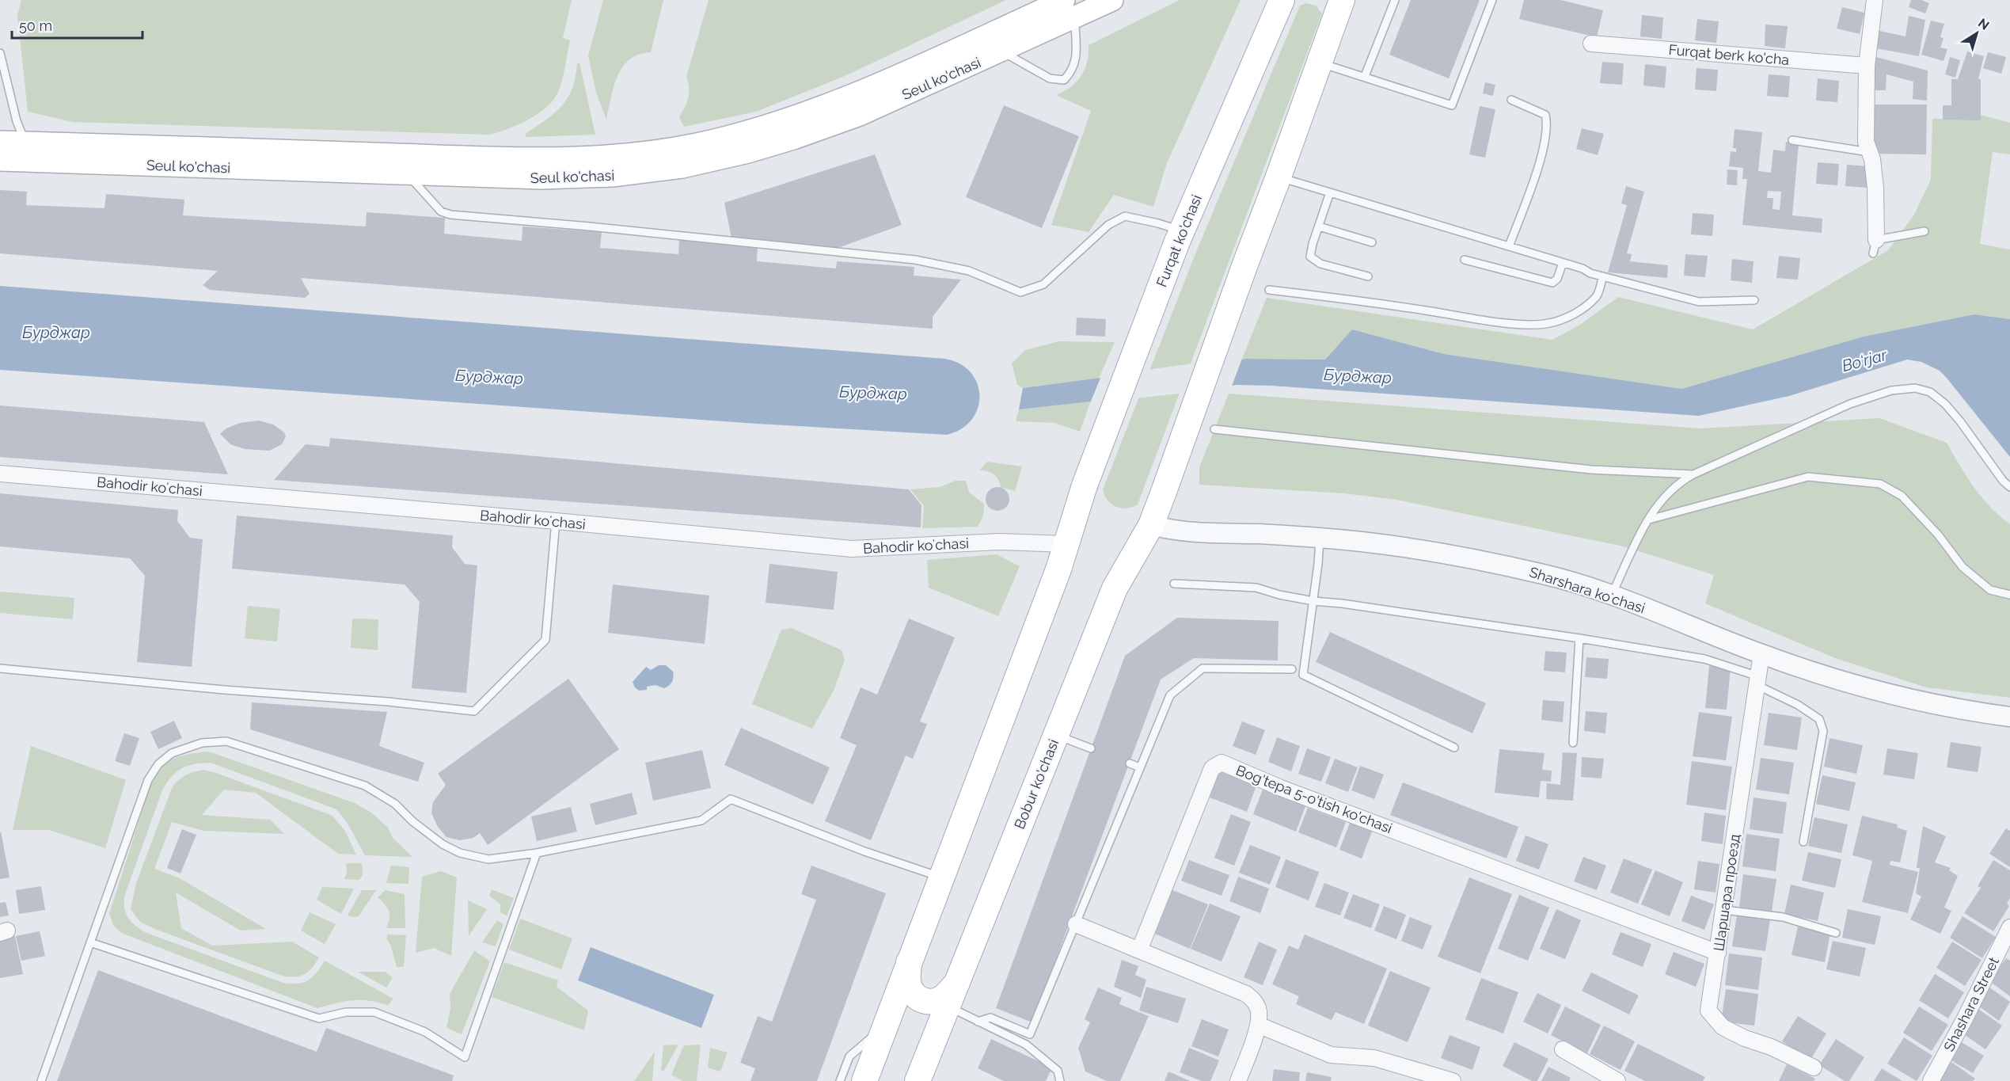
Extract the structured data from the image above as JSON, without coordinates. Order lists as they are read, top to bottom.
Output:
{
  "streets": {
    "main road": ["Seul ko'chasi", "Furqat ko'chasi", "Bobur ko'chasi"],
    "street": [
      "Furqat berk ko'cha",
      "Bahodir koʻchasi",
      "Sharshara koʻchasi",
      "Bog'tepa 5-o'tish ko'chasi",
      "Шаршара проезд",
      "Shashara Street"
    ]
  },
  "crossings": [
    ["Furqat ko'chasi", "Bahodir koʻchasi"],
    ["Sharshara koʻchasi", "Bobur ko'chasi"],
    ["Sharshara koʻchasi", "Шаршара проезд"],
    ["Bog'tepa 5-o'tish ko'chasi", "Шаршара проезд"]
  ],
  "water": ["Бурджар", "Bo‘rjar"],
  "scale_bar": "50 m",
  "north": "top right"
}
